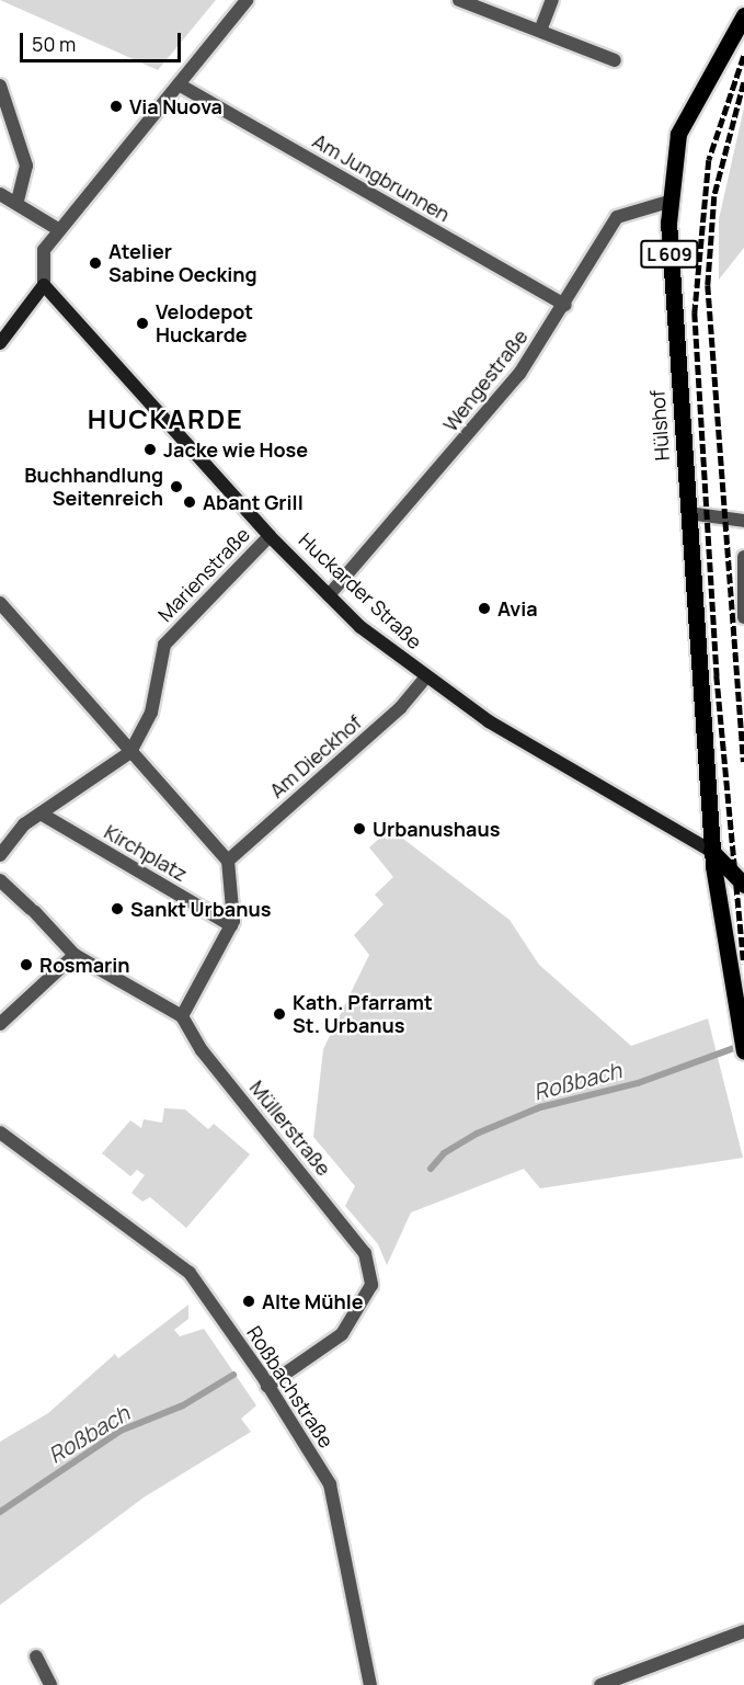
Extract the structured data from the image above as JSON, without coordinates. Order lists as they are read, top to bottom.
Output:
{
  "streets": {
    "main road": ["L 609", "Hülshof", "Huckarder Straße"],
    "street": [
      "Am Jungbrunnen",
      "Wengestraße",
      "Marienstraße",
      "Am Dieckhof",
      "Kirchplatz",
      "Müllerstraße",
      "Roßbachstraße"
    ]
  },
  "crossings": [
    ["Am Jungbrunnen", "Wengestraße"],
    ["L 609", "Hülshof"],
    ["L 609", "Huckarder Straße"],
    ["Wengestraße", "Hülshof"],
    ["Wengestraße", "Huckarder Straße"],
    ["Hülshof", "Huckarder Straße"],
    ["Marienstraße", "Huckarder Straße"],
    ["Huckarder Straße", "Am Dieckhof"],
    ["Müllerstraße", "Roßbachstraße"]
  ],
  "districts": ["HUCKARDE"],
  "water": ["Roßbach"],
  "places": [
    "Via Nuova",
    "Atelier Sabine Oecking",
    "Velodepot Huckarde",
    "Jacke wie Hose",
    "Buchhandlung Seitenreich",
    "Abant Grill",
    "Avia",
    "Urbanushaus",
    "Sankt Urbanus",
    "Rosmarin",
    "Kath. Pfarramt St. Urbanus",
    "Alte Mühle"
  ],
  "scale_bar": "50 m"
}
